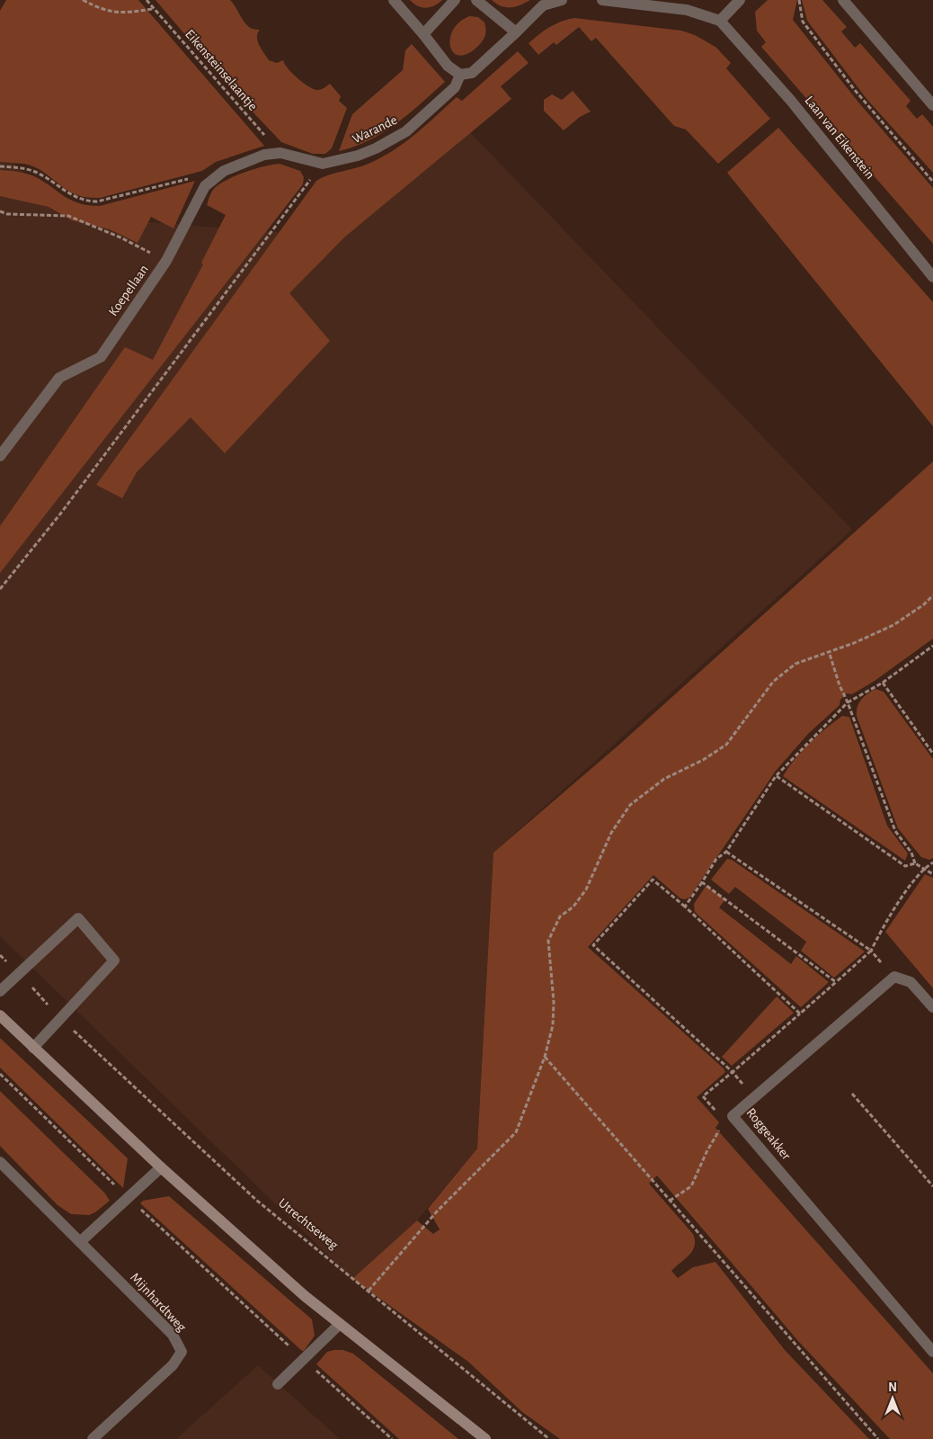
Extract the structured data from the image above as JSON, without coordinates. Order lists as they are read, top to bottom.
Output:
{
  "streets": {
    "street": [
      "Warande",
      "Laan van Eikenstein",
      "Koepellaan",
      "Roggeakker",
      "Mijnhardtweg"
    ],
    "path": ["Eikensteinselaantje", "Utrechtseweg"]
  },
  "crossings": [
    ["Eikensteinselaantje", "Warande"],
    ["Eikensteinselaantje", "Koepellaan"],
    ["Warande", "Koepellaan"]
  ],
  "north": "top"
}
